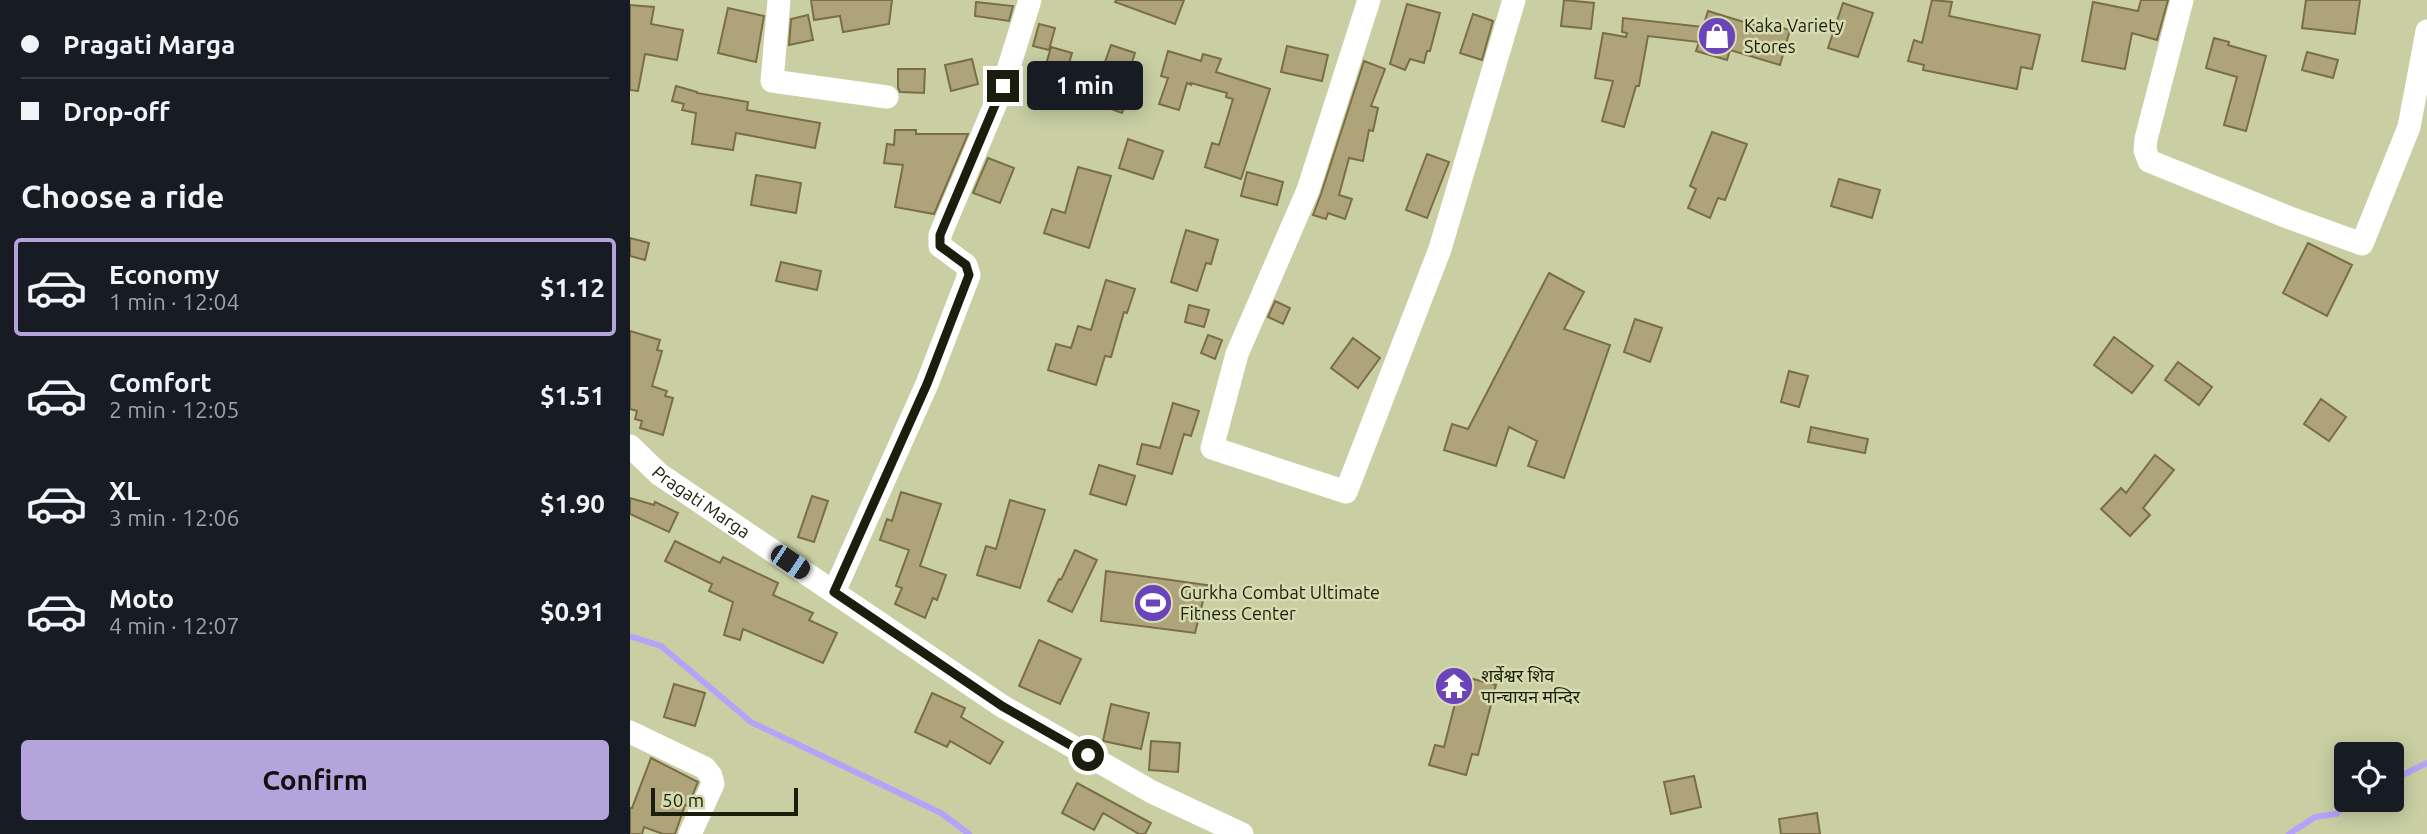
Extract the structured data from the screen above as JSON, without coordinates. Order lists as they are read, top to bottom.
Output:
{
  "streets": {
    "street": ["Pragati Marga"]
  },
  "places": {
    "shop": ["Kaka Variety Stores"],
    "sports": ["Gurkha Combat Ultimate Fitness Center"],
    "temple": ["शर्बेश्वर शिव पान्चायन मन्दिर"]
  },
  "scale_bar": "50 m",
  "page": {
    "banner": ["Pragati Marga", "Drop-off"],
    "bubble": "1 min",
    "heading": "Choose a ride",
    "list": [
      {
        "name": "Economy",
        "note": "1 min · 12:04",
        "value": "$1.12"
      },
      {
        "name": "Comfort",
        "note": "2 min · 12:05",
        "value": "$1.51"
      },
      {
        "name": "XL",
        "note": "3 min · 12:06",
        "value": "$1.90"
      },
      {
        "name": "Moto",
        "note": "4 min · 12:07",
        "value": "$0.91"
      }
    ],
    "buttons": "Confirm",
    "scale": "50 m"
  }
}
